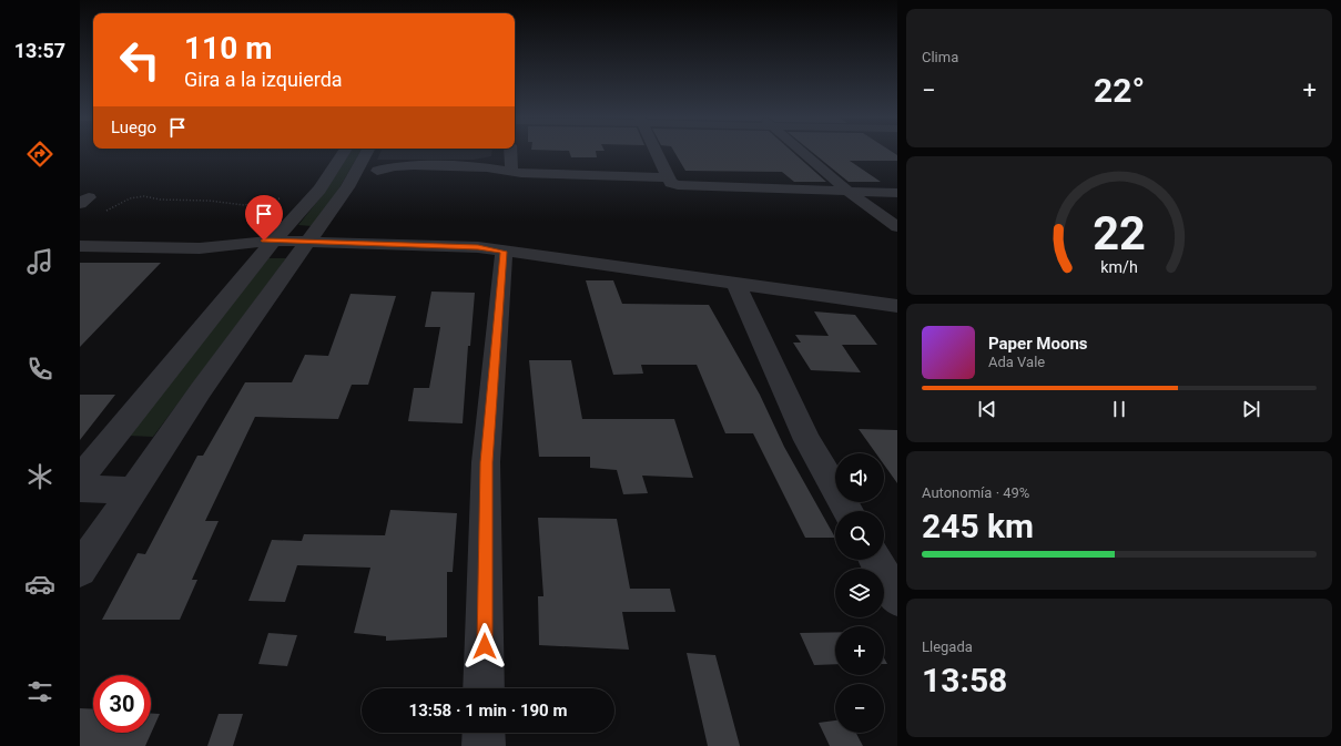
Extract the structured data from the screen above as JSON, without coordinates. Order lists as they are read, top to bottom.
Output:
{
  "page": {
    "tabs": "13:57",
    "tile": [
      "Clima",
      ["Autonomía · 49%", "245 km"],
      ["Llegada", "13:58"]
    ],
    "turn": ["110 m", "Gira a la izquierda"],
    "heat": ["−", "22°", "+"],
    "then": "Luego",
    "song": ["Paper Moons", "Ada Vale"],
    "map_buttons": ["+", "−"],
    "limit": "30",
    "trip": "13:58 · 1 min · 190 m",
    "gauge": ["22", "km/h"]
  }
}
